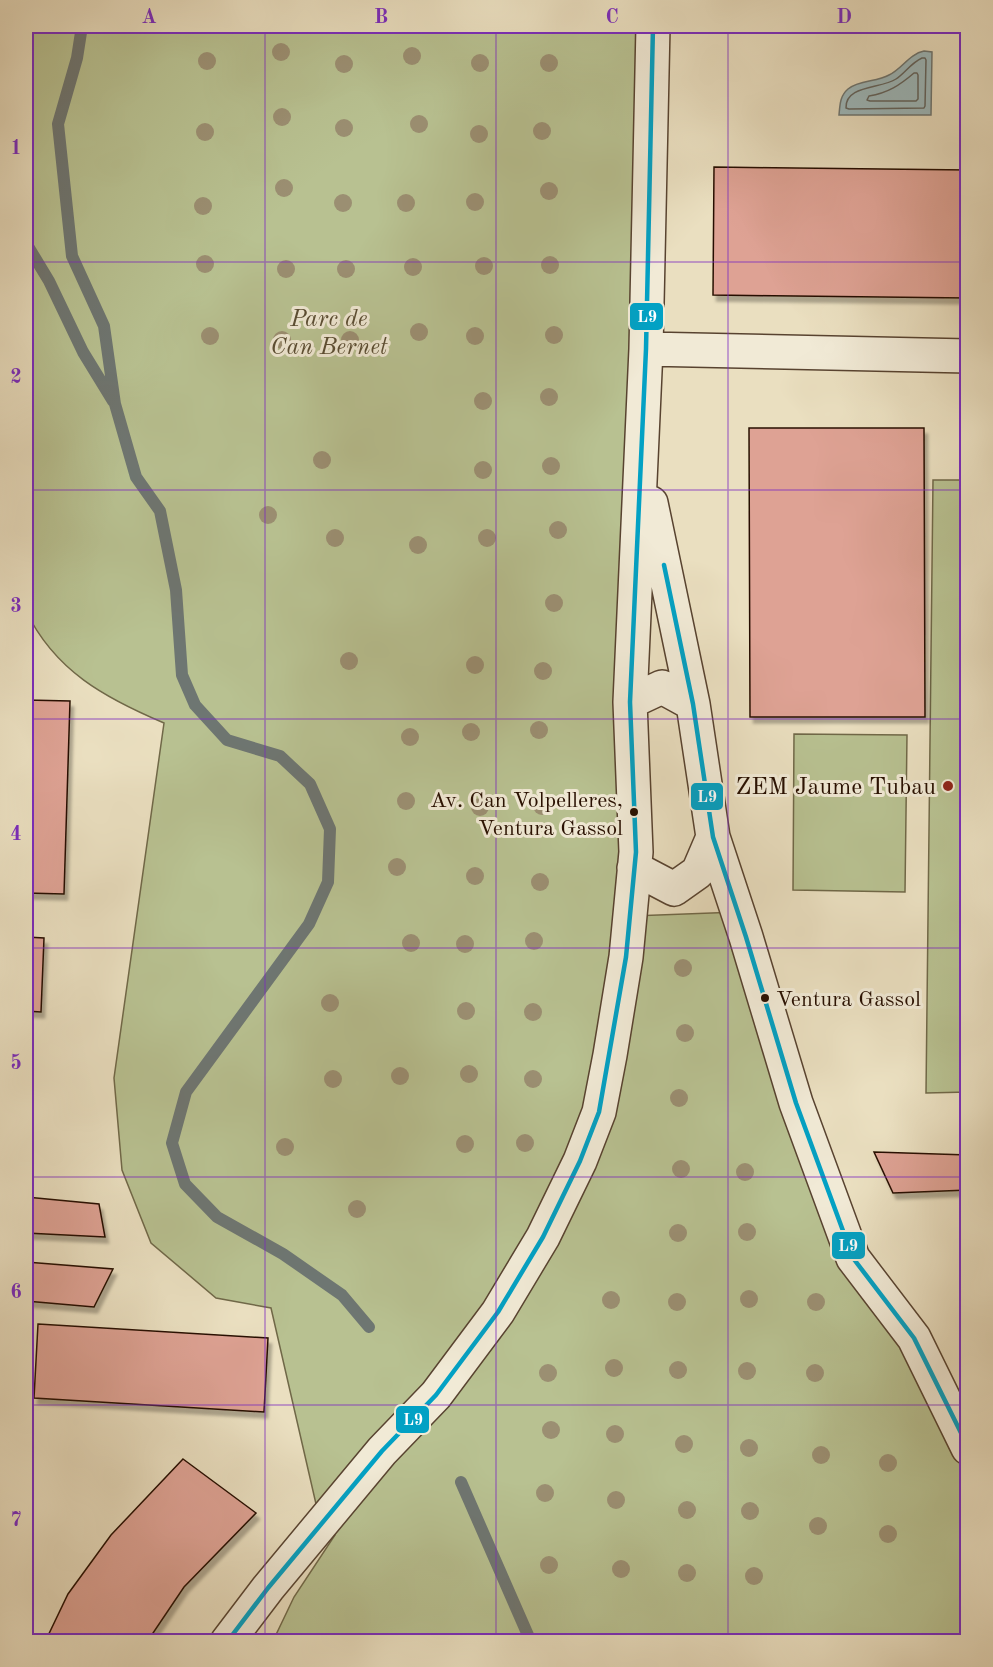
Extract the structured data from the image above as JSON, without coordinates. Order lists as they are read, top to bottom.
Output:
{
  "parks": ["Parc de Can Bernet"],
  "places": ["ZEM Jaume Tubau", "Av. Can Volpelleres, Ventura Gassol", "Ventura Gassol"],
  "lines": ["transit line L9"],
  "grid": {
    "columns": [
      "A",
      "B",
      "C",
      "D"
    ],
    "rows": [
      "1",
      "2",
      "3",
      "4",
      "5",
      "6",
      "7"
    ]
  }
}
